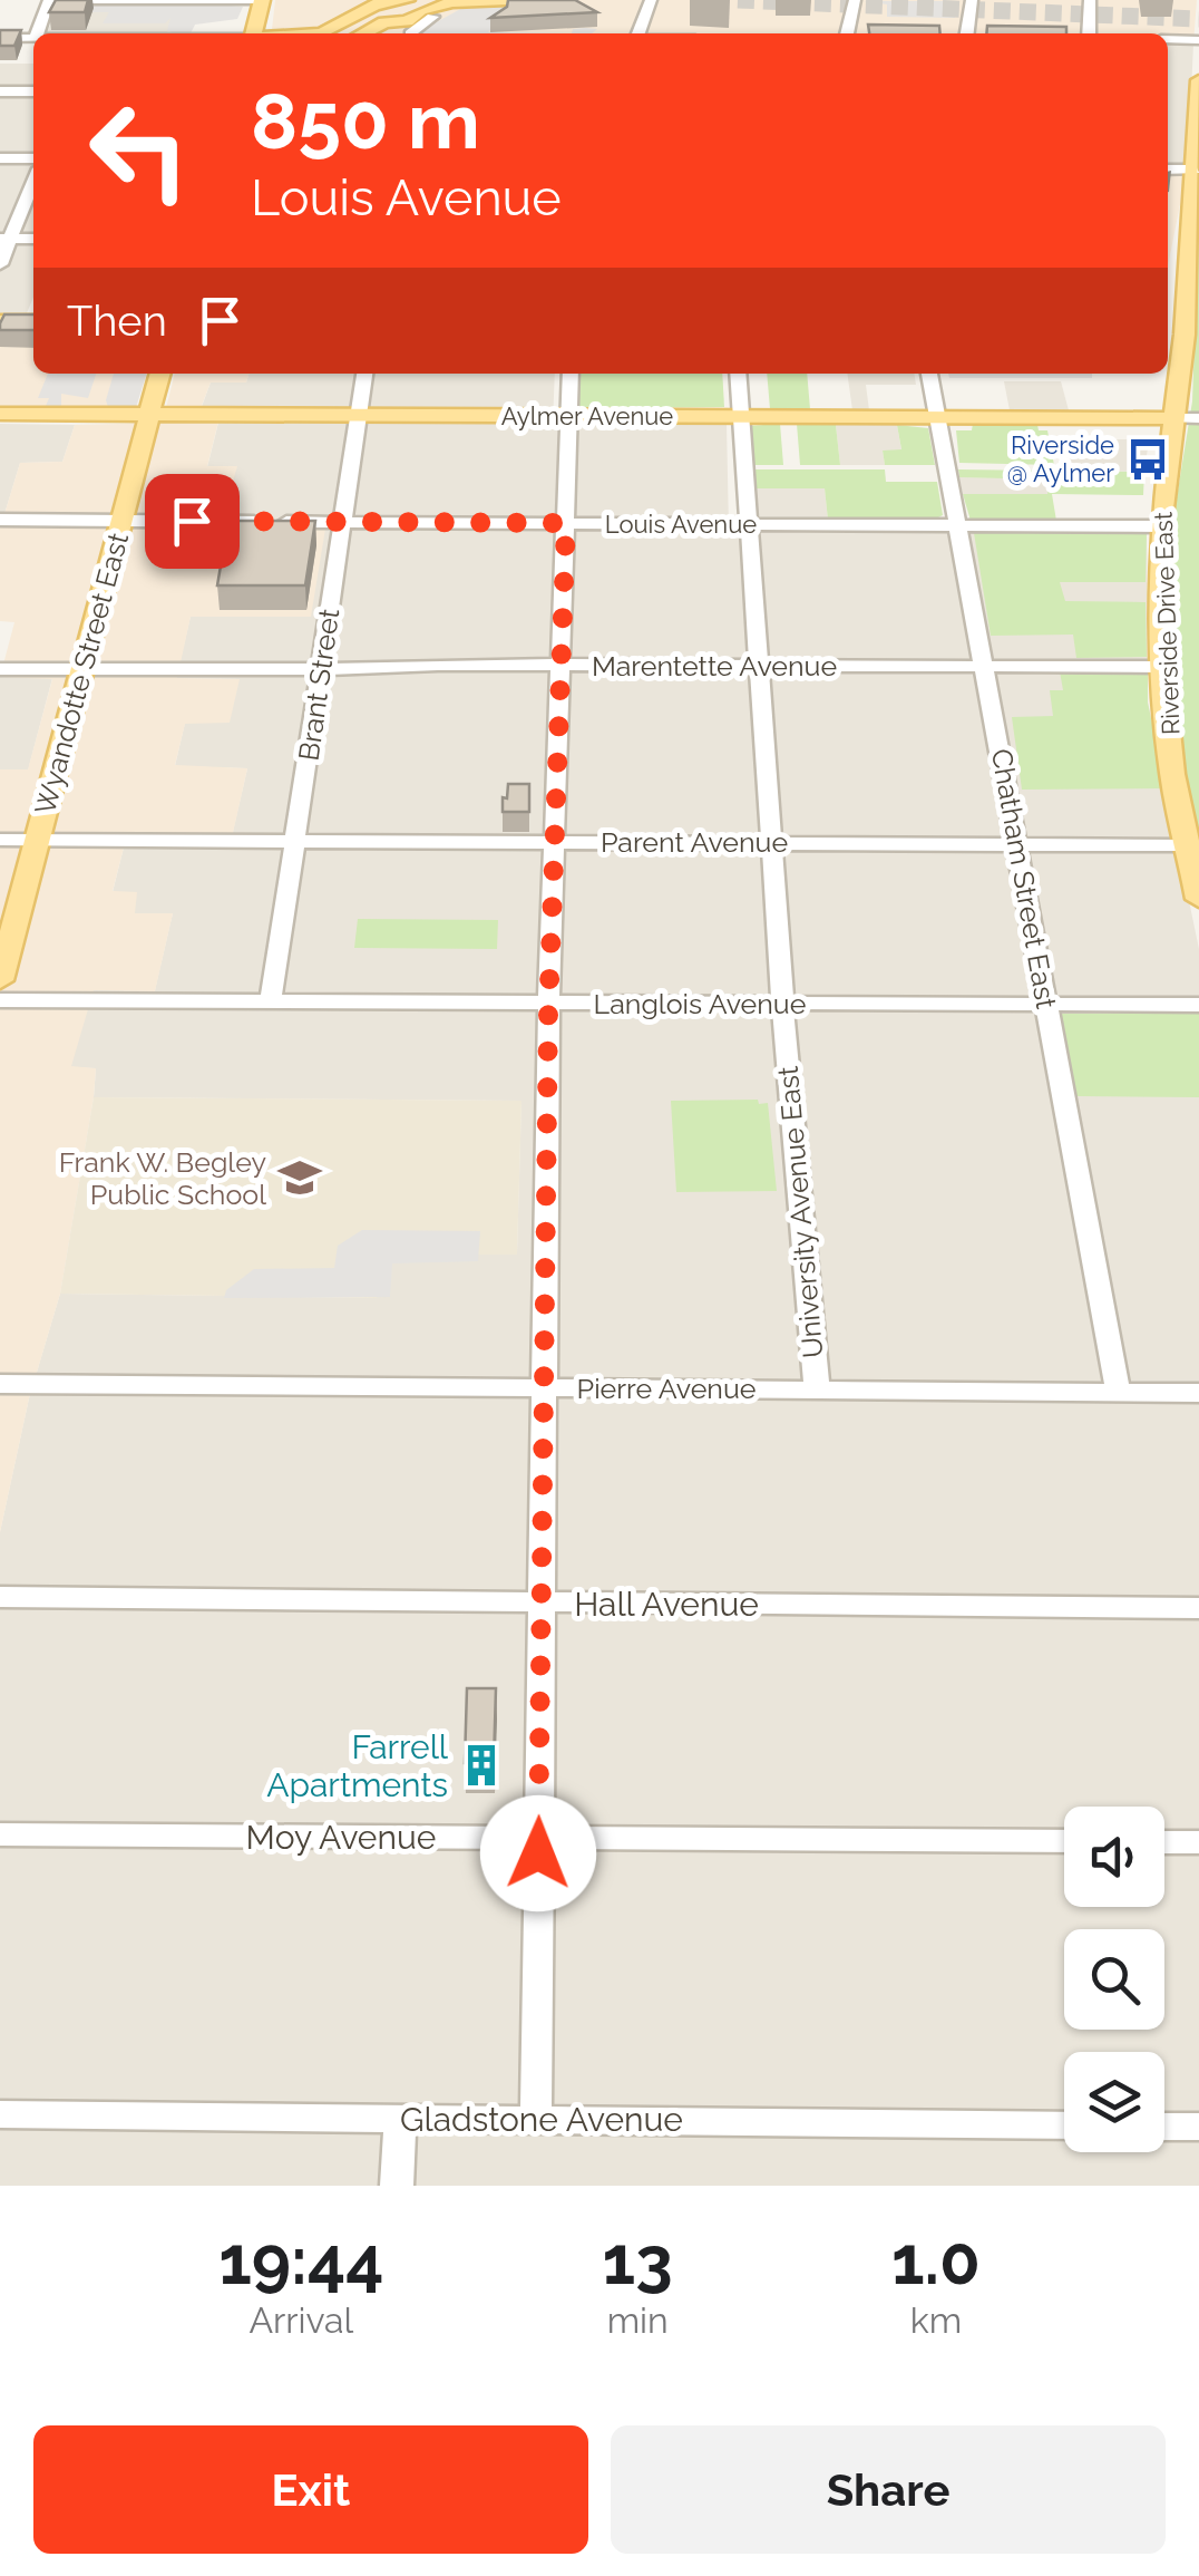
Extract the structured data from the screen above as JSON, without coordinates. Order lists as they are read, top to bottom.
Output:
{
  "streets": {
    "main road": ["Aylmer Avenue", "Riverside Drive East", "Wyandotte Street East"],
    "street": [
      "Louis Avenue",
      "Marentette Avenue",
      "Brant Street",
      "Parent Avenue",
      "Chatham Street East",
      "Langlois Avenue",
      "University Avenue East",
      "Pierre Avenue",
      "Hall Avenue",
      "Moy Avenue",
      "Gladstone Avenue"
    ]
  },
  "crossings": [
    ["Aylmer Avenue", "Riverside Drive East"],
    ["Aylmer Avenue", "Wyandotte Street East"],
    ["Aylmer Avenue", "Brant Street"],
    ["Aylmer Avenue", "Chatham Street East"],
    ["Aylmer Avenue", "University Avenue East"],
    ["Louis Avenue", "Riverside Drive East"],
    ["Louis Avenue", "Wyandotte Street East"],
    ["Louis Avenue", "Brant Street"],
    ["Louis Avenue", "Chatham Street East"],
    ["Louis Avenue", "University Avenue East"],
    ["Riverside Drive East", "Marentette Avenue"],
    ["Riverside Drive East", "Parent Avenue"],
    ["Marentette Avenue", "Wyandotte Street East"],
    ["Marentette Avenue", "Brant Street"],
    ["Marentette Avenue", "Chatham Street East"],
    ["Marentette Avenue", "University Avenue East"],
    ["Wyandotte Street East", "Parent Avenue"],
    ["Brant Street", "Parent Avenue"],
    ["Brant Street", "Langlois Avenue"],
    ["Parent Avenue", "Chatham Street East"],
    ["Parent Avenue", "University Avenue East"],
    ["Chatham Street East", "Langlois Avenue"],
    ["Chatham Street East", "Pierre Avenue"],
    ["Langlois Avenue", "University Avenue East"],
    ["University Avenue East", "Pierre Avenue"]
  ],
  "places": {
    "bus stop": ["Riverside @ Aylmer"],
    "school or university": ["Frank W. Begley Public School"],
    "building": ["Farrell Apartments"]
  },
  "page": {
    "turn": ["850 m", "Louis Avenue"],
    "then": "Then",
    "eta": [
      "19:44",
      "Arrival",
      "13",
      "min",
      "1.0",
      "km"
    ],
    "buttons": ["Exit", "Share"]
  }
}
